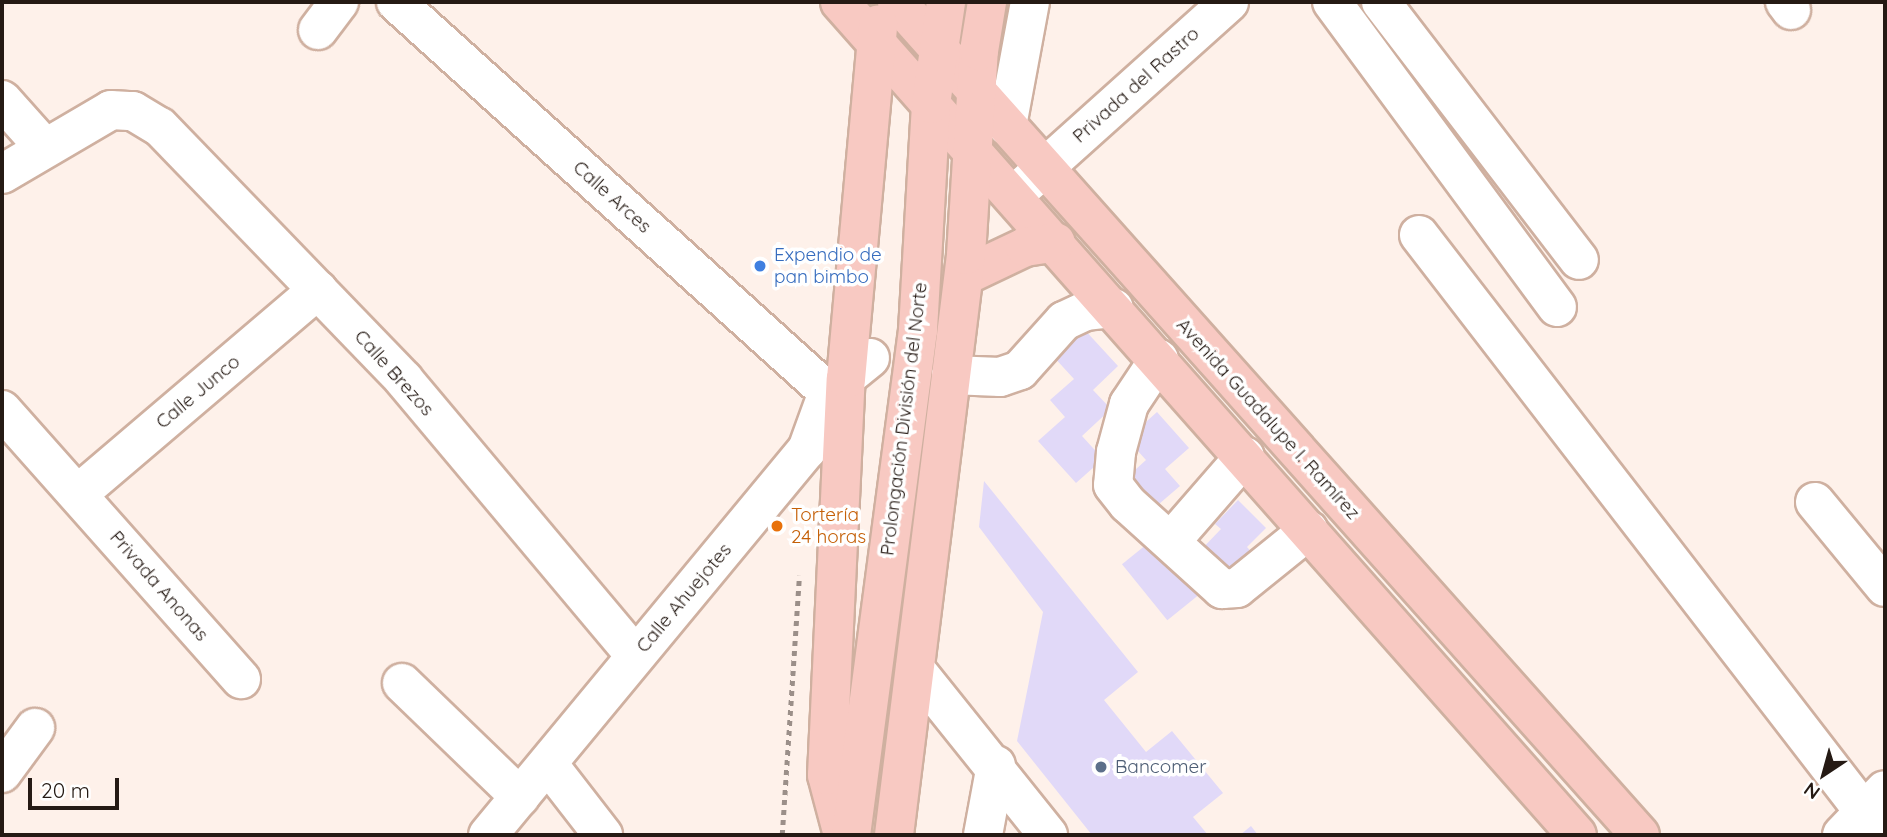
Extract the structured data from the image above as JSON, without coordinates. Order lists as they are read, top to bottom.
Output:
{
  "streets": {
    "main road": ["Prolongación División del Norte", "Avenida Guadalupe I. Ramírez"],
    "street": [
      "Privada del Rastro",
      "Calle Arces",
      "Calle Brezos",
      "Calle Junco",
      "Privada Anonas",
      "Calle Ahuejotes"
    ]
  },
  "crossings": [
    ["Privada del Rastro", "Avenida Guadalupe I. Ramírez"],
    ["Calle Arces", "Calle Ahuejotes"],
    ["Calle Brezos", "Calle Junco"],
    ["Calle Brezos", "Calle Ahuejotes"],
    ["Calle Junco", "Privada Anonas"],
    ["Prolongación División del Norte", "Avenida Guadalupe I. Ramírez"]
  ],
  "places": ["Expendio de pan bimbo", "Tortería 24 horas", "Bancomer"],
  "scale_bar": "20 m",
  "north": "bottom left"
}
